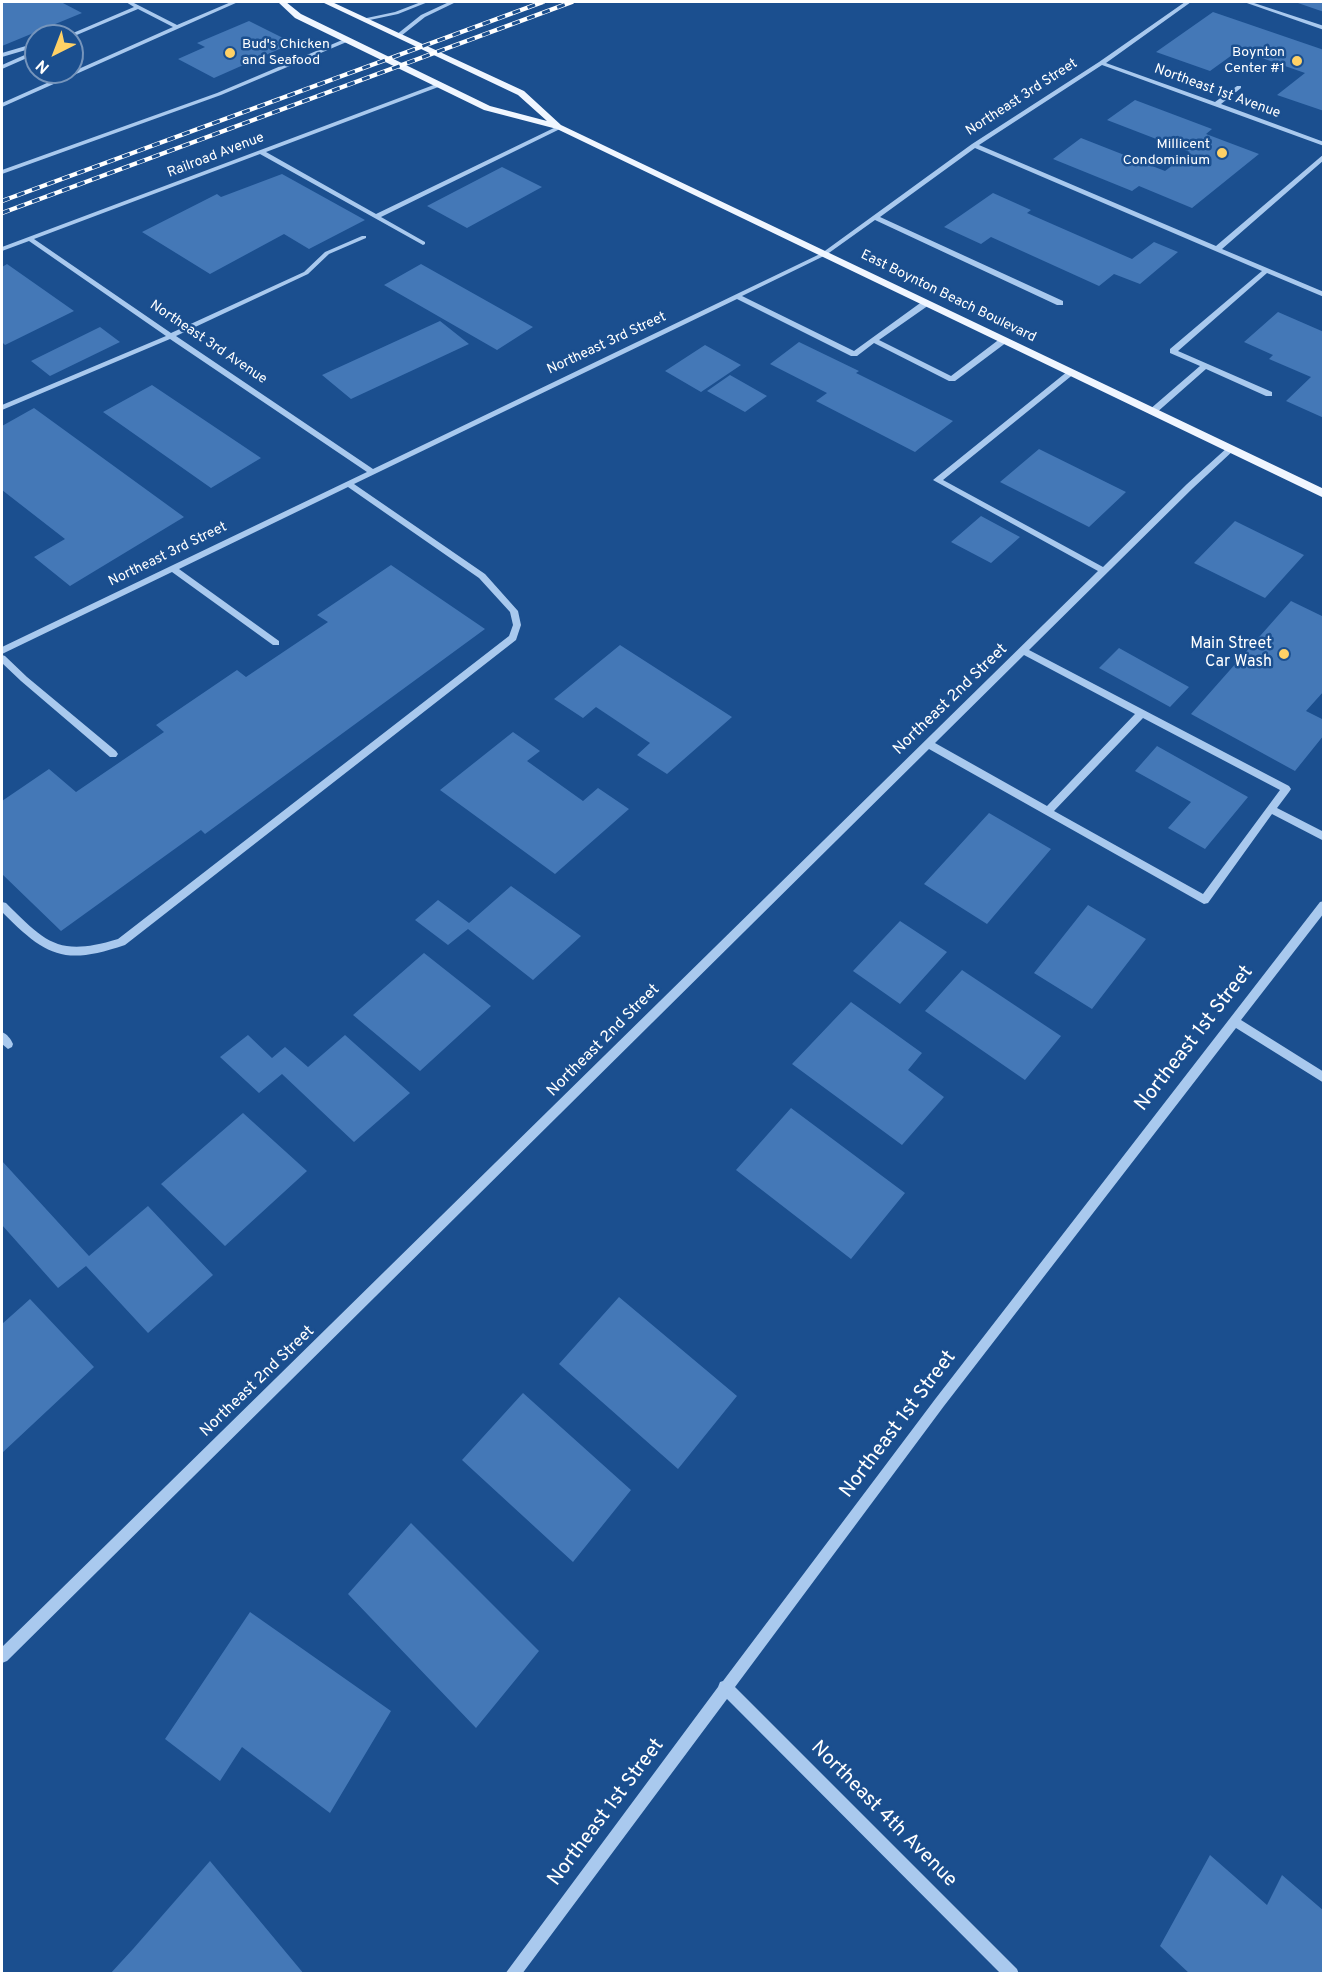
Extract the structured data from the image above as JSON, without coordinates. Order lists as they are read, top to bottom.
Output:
{
  "streets": {
    "main road": ["East Boynton Beach Boulevard"],
    "street": [
      "Northeast 1st Avenue",
      "Northeast 3rd Street",
      "Railroad Avenue",
      "Northeast 3rd Avenue",
      "Northeast 2nd Street",
      "Northeast 1st Street",
      "Northeast 4th Avenue"
    ]
  },
  "crossings": [
    ["Northeast 1st Avenue", "Northeast 3rd Street"],
    ["Northeast 3rd Street", "East Boynton Beach Boulevard"],
    ["Northeast 3rd Street", "Northeast 3rd Avenue"],
    ["Railroad Avenue", "East Boynton Beach Boulevard"],
    ["Railroad Avenue", "Northeast 3rd Avenue"],
    ["East Boynton Beach Boulevard", "Northeast 2nd Street"],
    ["Northeast 1st Street", "Northeast 4th Avenue"]
  ],
  "places": [
    "Bud's Chicken and Seafood",
    "Boynton Center #1",
    "Millicent Condominium",
    "Main Street Car Wash"
  ],
  "north": "bottom left"
}
